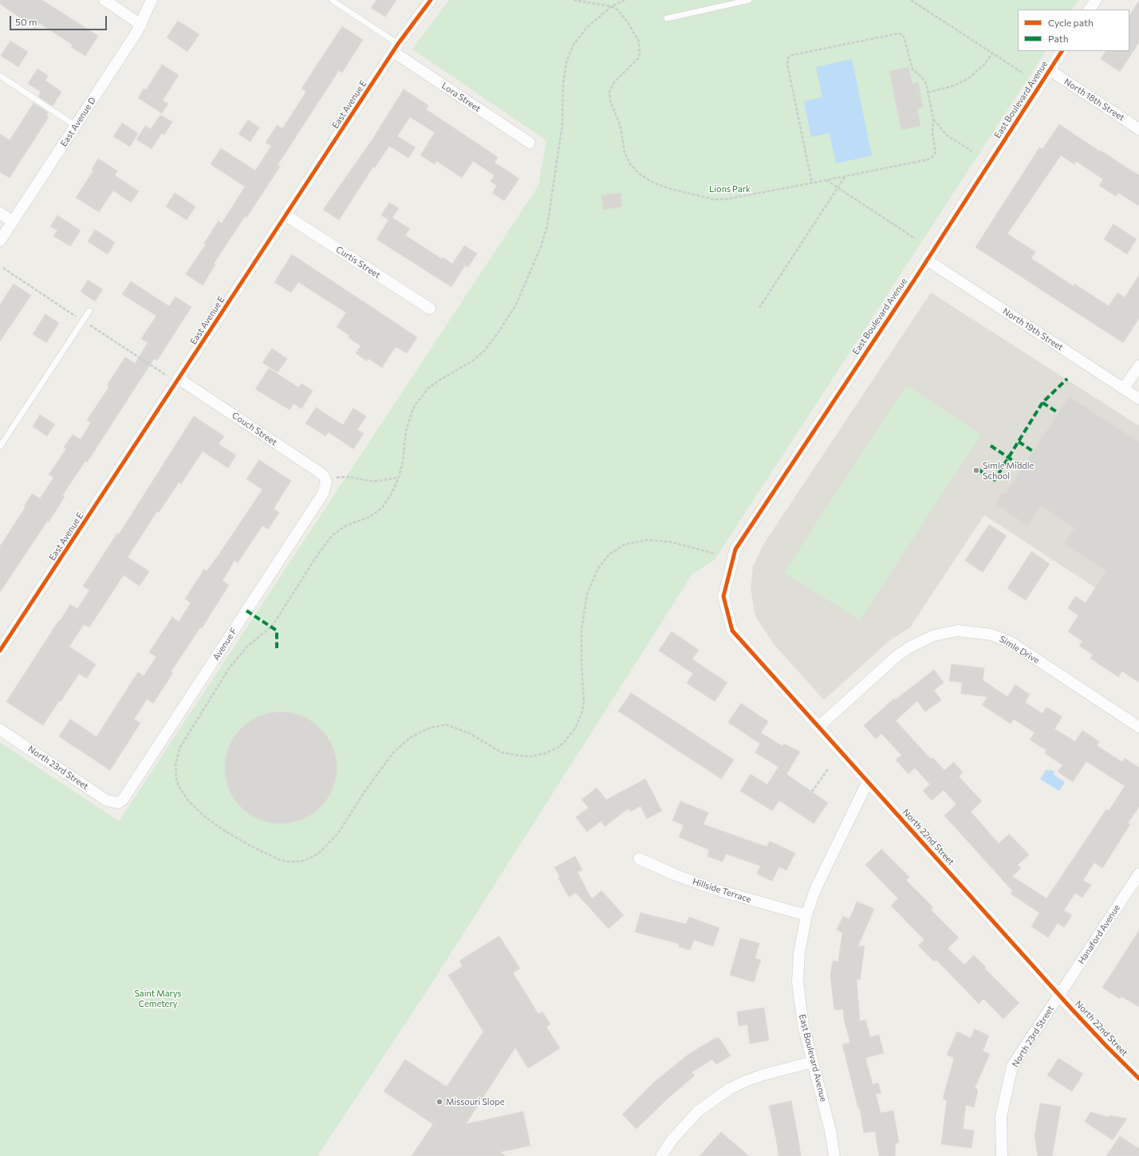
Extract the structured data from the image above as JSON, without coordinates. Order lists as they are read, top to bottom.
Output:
{
  "streets": {
    "street": [
      "Lora Street",
      "East Boulevard Avenue",
      "North 18th Street",
      "East Avenue E",
      "East Avenue D",
      "Curtis Street",
      "North 19th Street",
      "Couch Street",
      "Avenue F",
      "Simle Drive",
      "North 23rd Street",
      "North 22nd Street",
      "Hillside Terrace",
      "Hanaford Avenue"
    ]
  },
  "crossings": [
    ["Lora Street", "East Avenue E"],
    ["East Boulevard Avenue", "North 18th Street"],
    ["East Boulevard Avenue", "North 19th Street"],
    ["East Boulevard Avenue", "North 22nd Street"],
    ["East Boulevard Avenue", "Hillside Terrace"],
    ["East Avenue E", "Curtis Street"],
    ["East Avenue E", "Couch Street"],
    ["Couch Street", "Avenue F"],
    ["Avenue F", "North 23rd Street"],
    ["Simle Drive", "North 22nd Street"],
    ["North 23rd Street", "North 22nd Street"],
    ["North 23rd Street", "Hanaford Avenue"],
    ["North 22nd Street", "Hanaford Avenue"]
  ],
  "parks": ["Lions Park", "Saint Marys Cemetery"],
  "places": ["Simle Middle School", "Missouri Slope"],
  "legend": ["Cycle path", "Path"],
  "scale_bar": "50 m"
}
